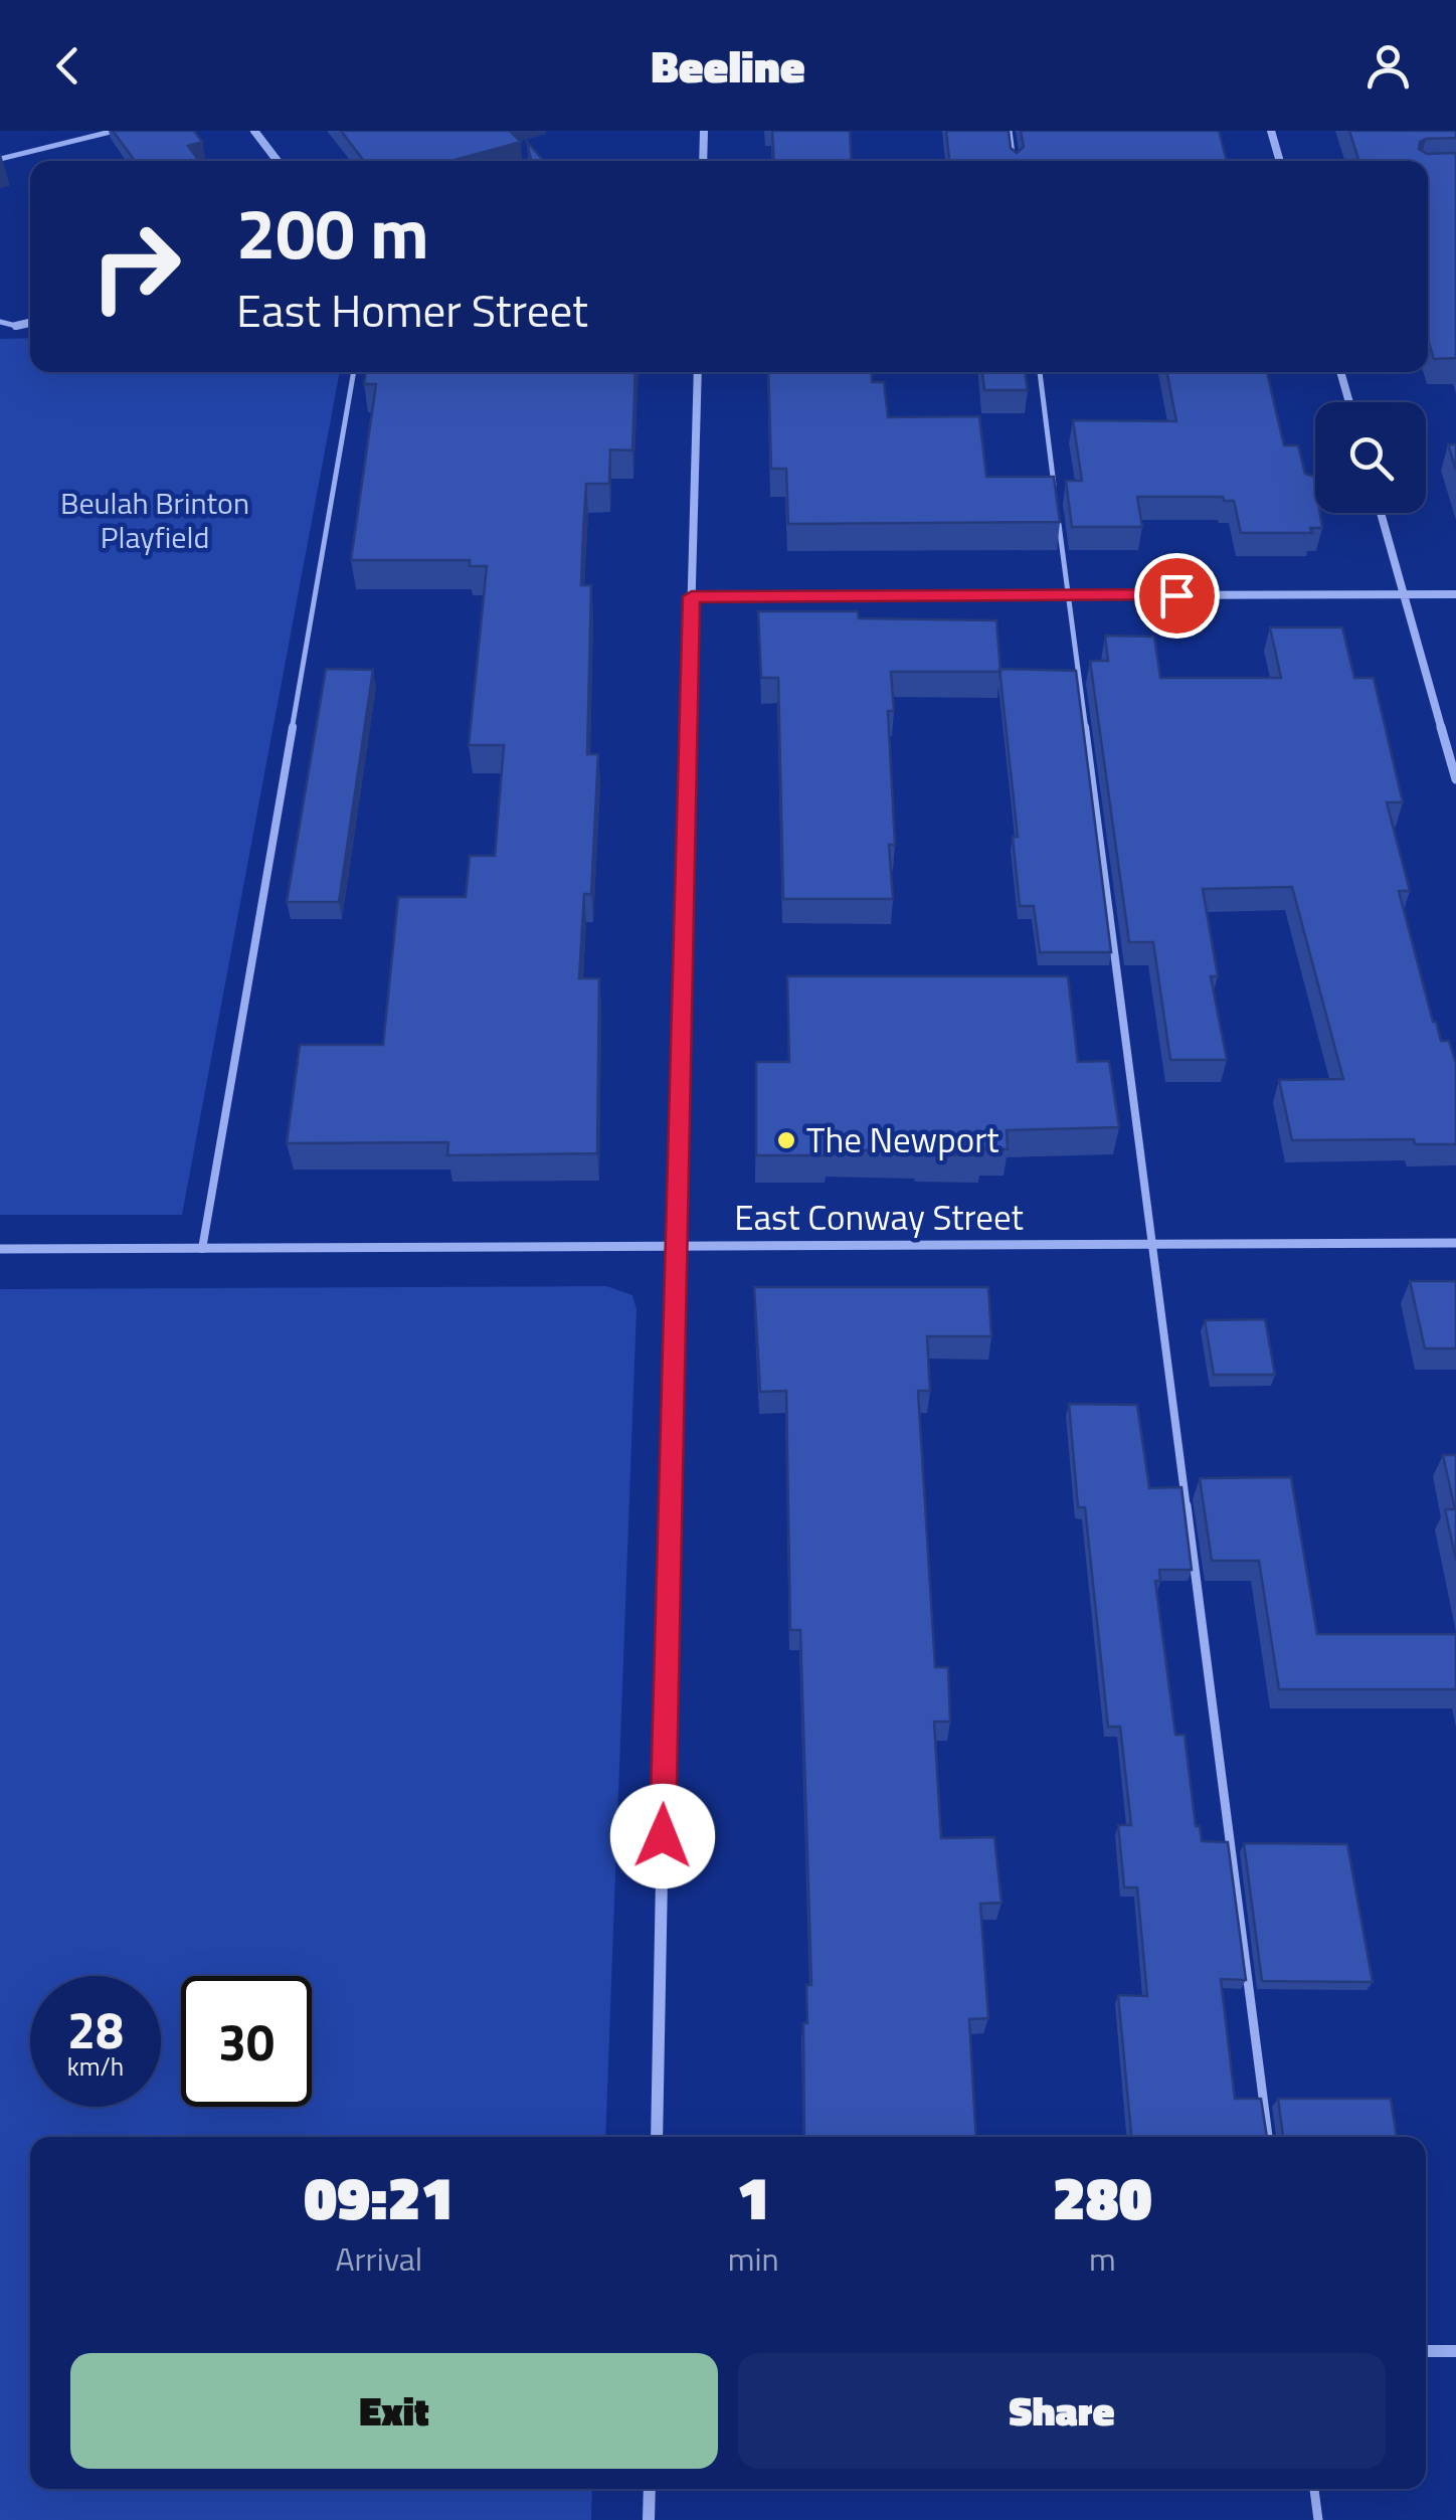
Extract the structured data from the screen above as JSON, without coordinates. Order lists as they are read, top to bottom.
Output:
{
  "streets": {
    "street": ["East Conway Street"]
  },
  "parks": ["Beulah Brinton Playfield"],
  "places": ["The Newport"],
  "page": {
    "header": "Beeline",
    "turn": ["200 m", "East Homer Street"],
    "speed": "28 km/h",
    "limit": "30",
    "eta": [
      "09:21",
      "Arrival",
      "1",
      "min",
      "280",
      "m"
    ],
    "buttons": ["Exit", "Share"]
  }
}
